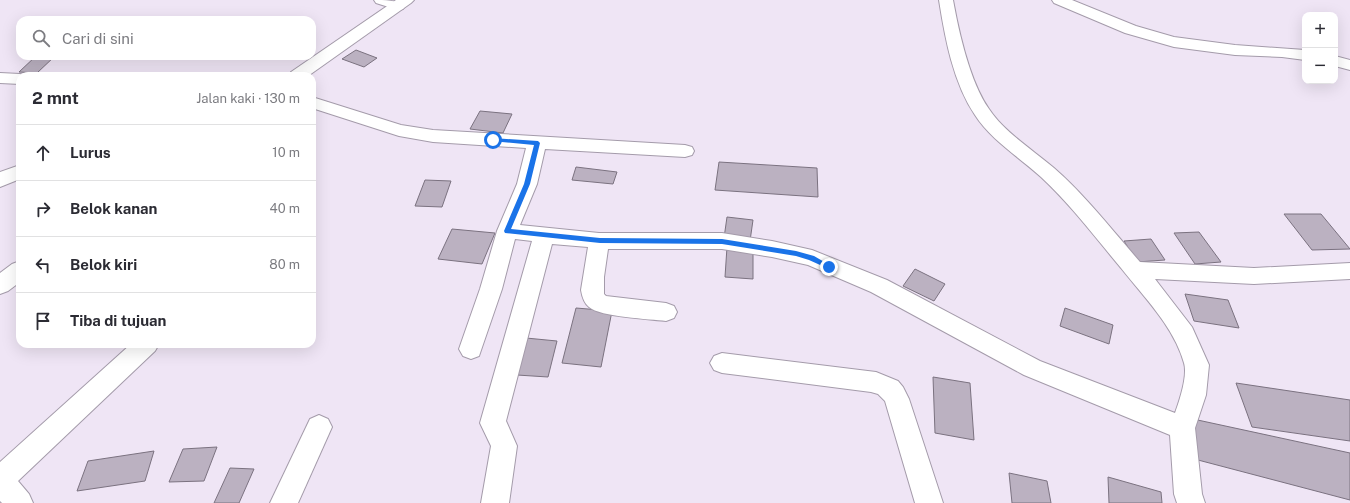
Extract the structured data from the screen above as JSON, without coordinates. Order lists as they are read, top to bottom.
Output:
{
  "page": {
    "map_buttons": ["+", "−"],
    "search": "Cari di sini",
    "heading": ["2 mnt", "Jalan kaki · 130 m"],
    "list": [
      ["Lurus", "10 m"],
      ["Belok kanan", "40 m"],
      ["Belok kiri", "80 m"],
      "Tiba di tujuan"
    ]
  }
}
